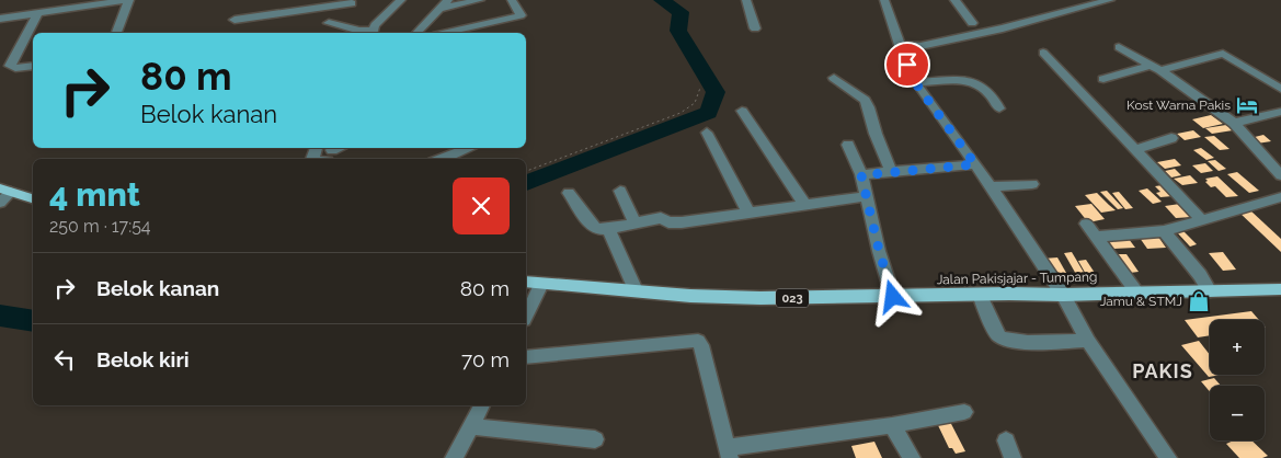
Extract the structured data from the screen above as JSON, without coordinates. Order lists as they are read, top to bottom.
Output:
{
  "streets": {
    "main road": ["Jalan Pakisjajar - Tumpang", "023"]
  },
  "districts": ["PAKIS"],
  "places": {
    "hotel": ["Kost Warna Pakis"],
    "shop": ["Jamu & STMJ"]
  },
  "page": {
    "turn": ["80 m", "Belok kanan"],
    "heading": ["4 mnt", "250 m · 17:54"],
    "list": [
      {
        "name": "Belok kanan",
        "value": "80 m"
      },
      {
        "name": "Belok kiri",
        "value": "70 m"
      }
    ],
    "map_buttons": ["+", "−"]
  }
}
